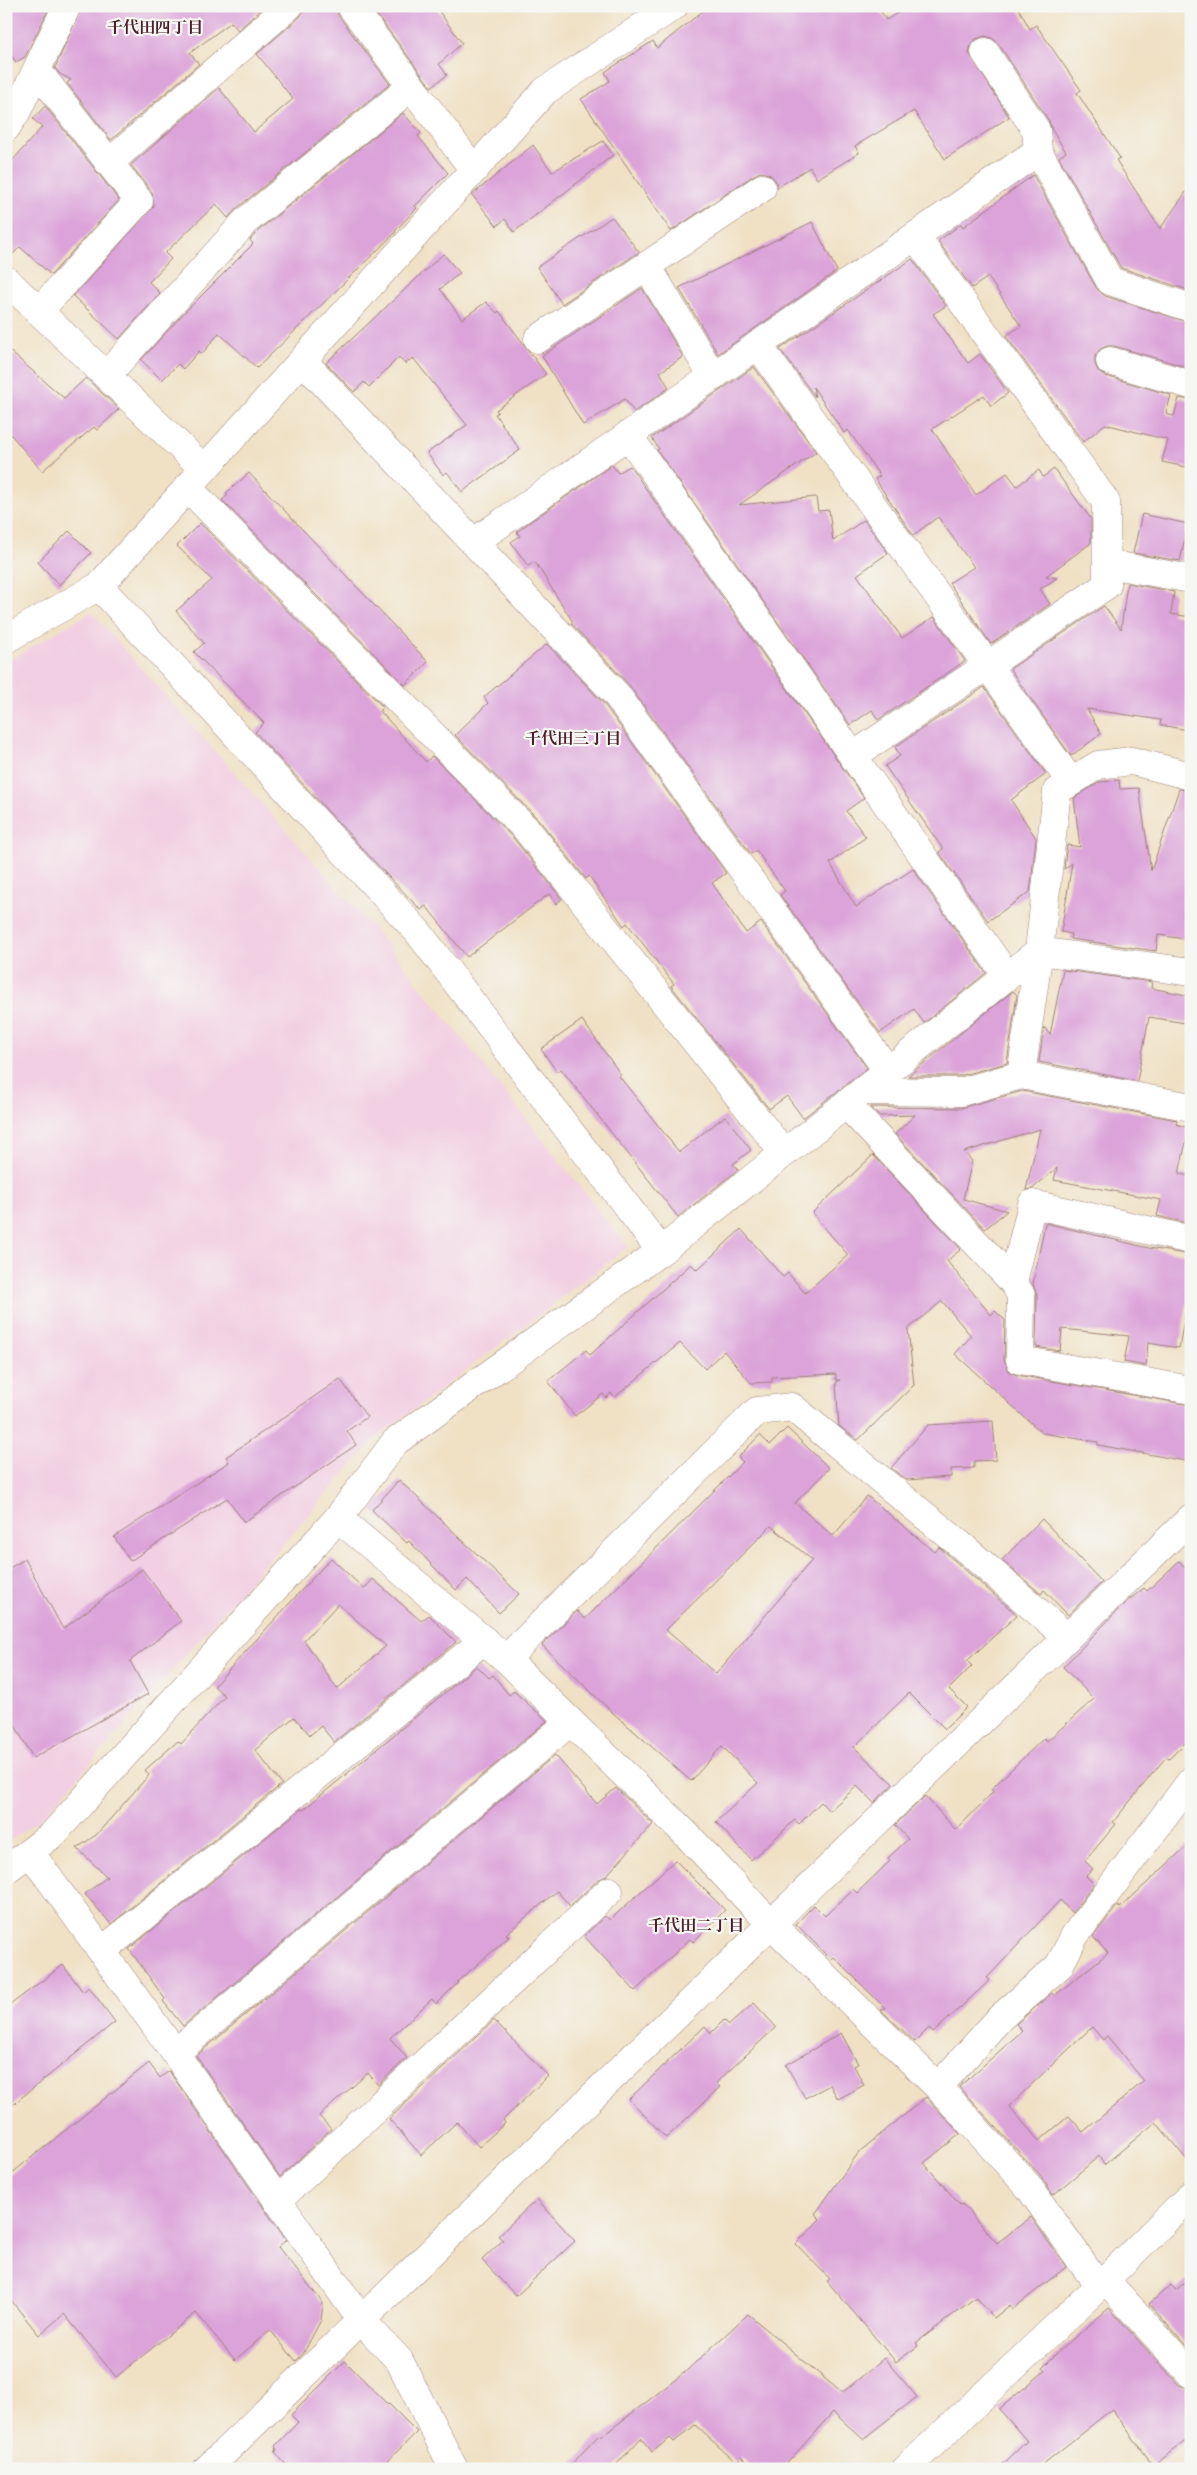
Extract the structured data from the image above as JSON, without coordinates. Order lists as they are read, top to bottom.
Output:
{
  "districts": ["千代田四丁目", "千代田三丁目", "千代田二丁目"]
}
